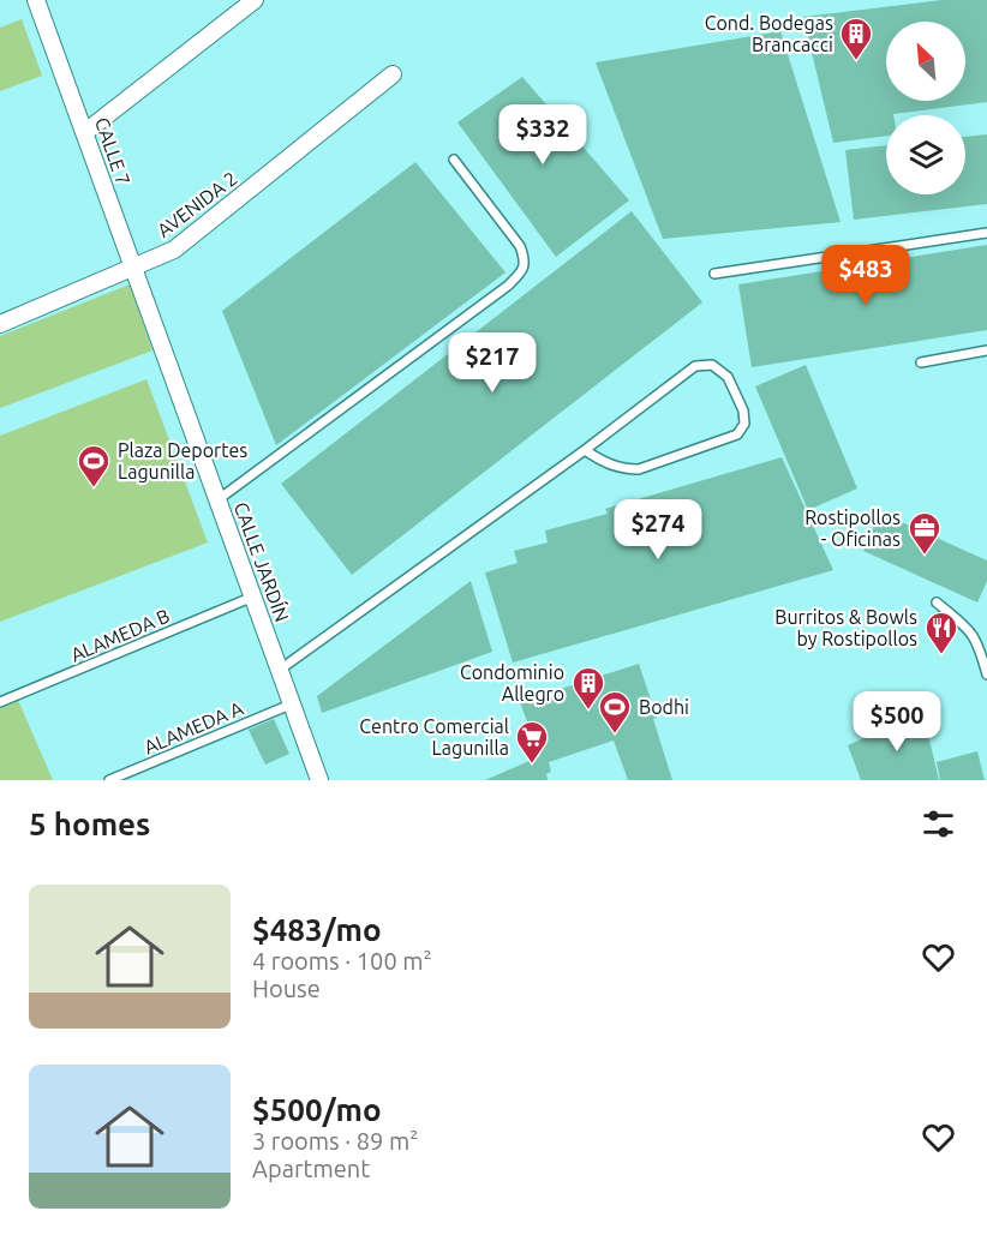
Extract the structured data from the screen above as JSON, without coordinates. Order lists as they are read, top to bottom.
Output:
{
  "streets": {
    "street": ["CALLE 7", "AVENIDA 2", "CALLE JARDÍN"],
    "lane": ["ALAMEDA B", "ALAMEDA A"]
  },
  "crossings": [
    ["CALLE 7", "AVENIDA 2"],
    ["CALLE 7", "CALLE JARDÍN"],
    ["CALLE JARDÍN", "ALAMEDA B"],
    ["CALLE JARDÍN", "ALAMEDA A"]
  ],
  "places": {
    "building": ["Cond. Bodegas Brancacci", "Condominio Allegro"],
    "sports": ["Plaza Deportes Lagunilla", "Bodhi"],
    "office": ["Rostipollos - Oficinas"],
    "restaurant": ["Burritos & Bowls by Rostipollos"],
    "supermarket": ["Centro Comercial Lagunilla"]
  },
  "north": "top left",
  "page": {
    "price": [
      "$332",
      "$483",
      "$217",
      "$274",
      "$500"
    ],
    "heading": "5 homes",
    "list": [
      {
        "name": "$483/mo",
        "note": "4 rooms · 100 m² · House"
      },
      {
        "name": "$500/mo",
        "note": "3 rooms · 89 m² · Apartment"
      }
    ]
  }
}
